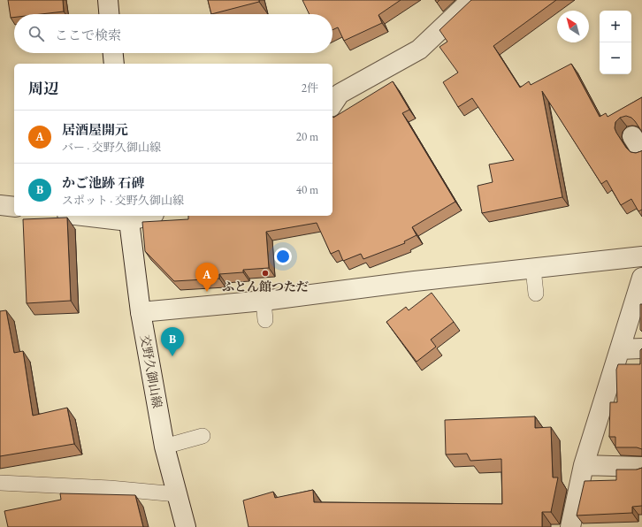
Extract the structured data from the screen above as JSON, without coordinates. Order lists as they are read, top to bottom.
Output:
{
  "streets": {
    "street": ["交野久御山線"]
  },
  "places": ["ふとん館つただ"],
  "north": "top left",
  "page": {
    "map_buttons": ["+", "−"],
    "search": "ここで検索",
    "heading": ["周辺", "2件"],
    "list": [
      {
        "mark": "A",
        "name": "居酒屋開元",
        "note": "バー · 交野久御山線",
        "value": "20 m"
      },
      {
        "mark": "B",
        "name": "かご池跡 石碑",
        "note": "スポット · 交野久御山線",
        "value": "40 m"
      }
    ],
    "pins": ["A", "B"]
  }
}
